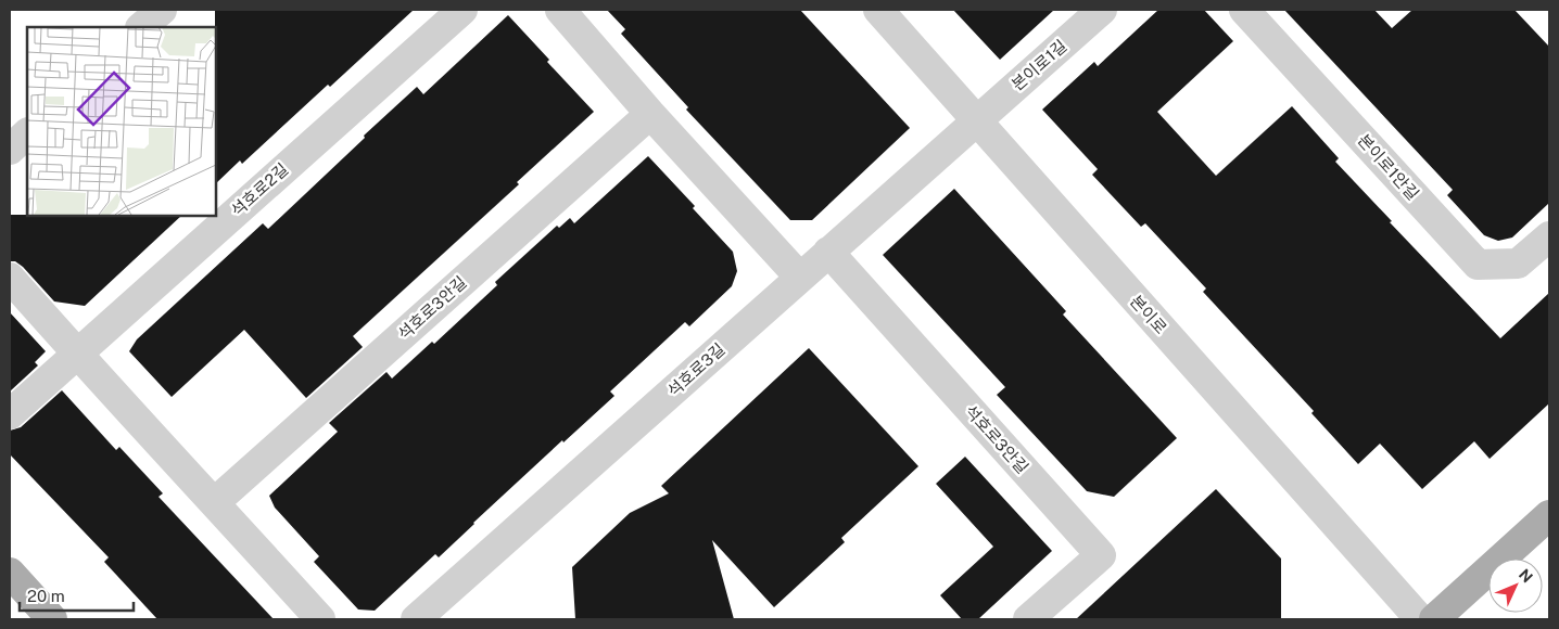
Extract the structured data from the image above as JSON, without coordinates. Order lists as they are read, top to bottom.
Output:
{
  "streets": {
    "street": [
      "본이로1길",
      "본이로1안길",
      "석호로2길",
      "석호로3안길",
      "본이로",
      "석호로3길"
    ]
  },
  "crossings": [
    ["본이로1길", "본이로"],
    ["본이로1길", "석호로3길"],
    ["석호로3안길", "석호로3길"],
    ["본이로", "석호로3길"]
  ],
  "scale_bar": "20 m",
  "north": "top right"
}
